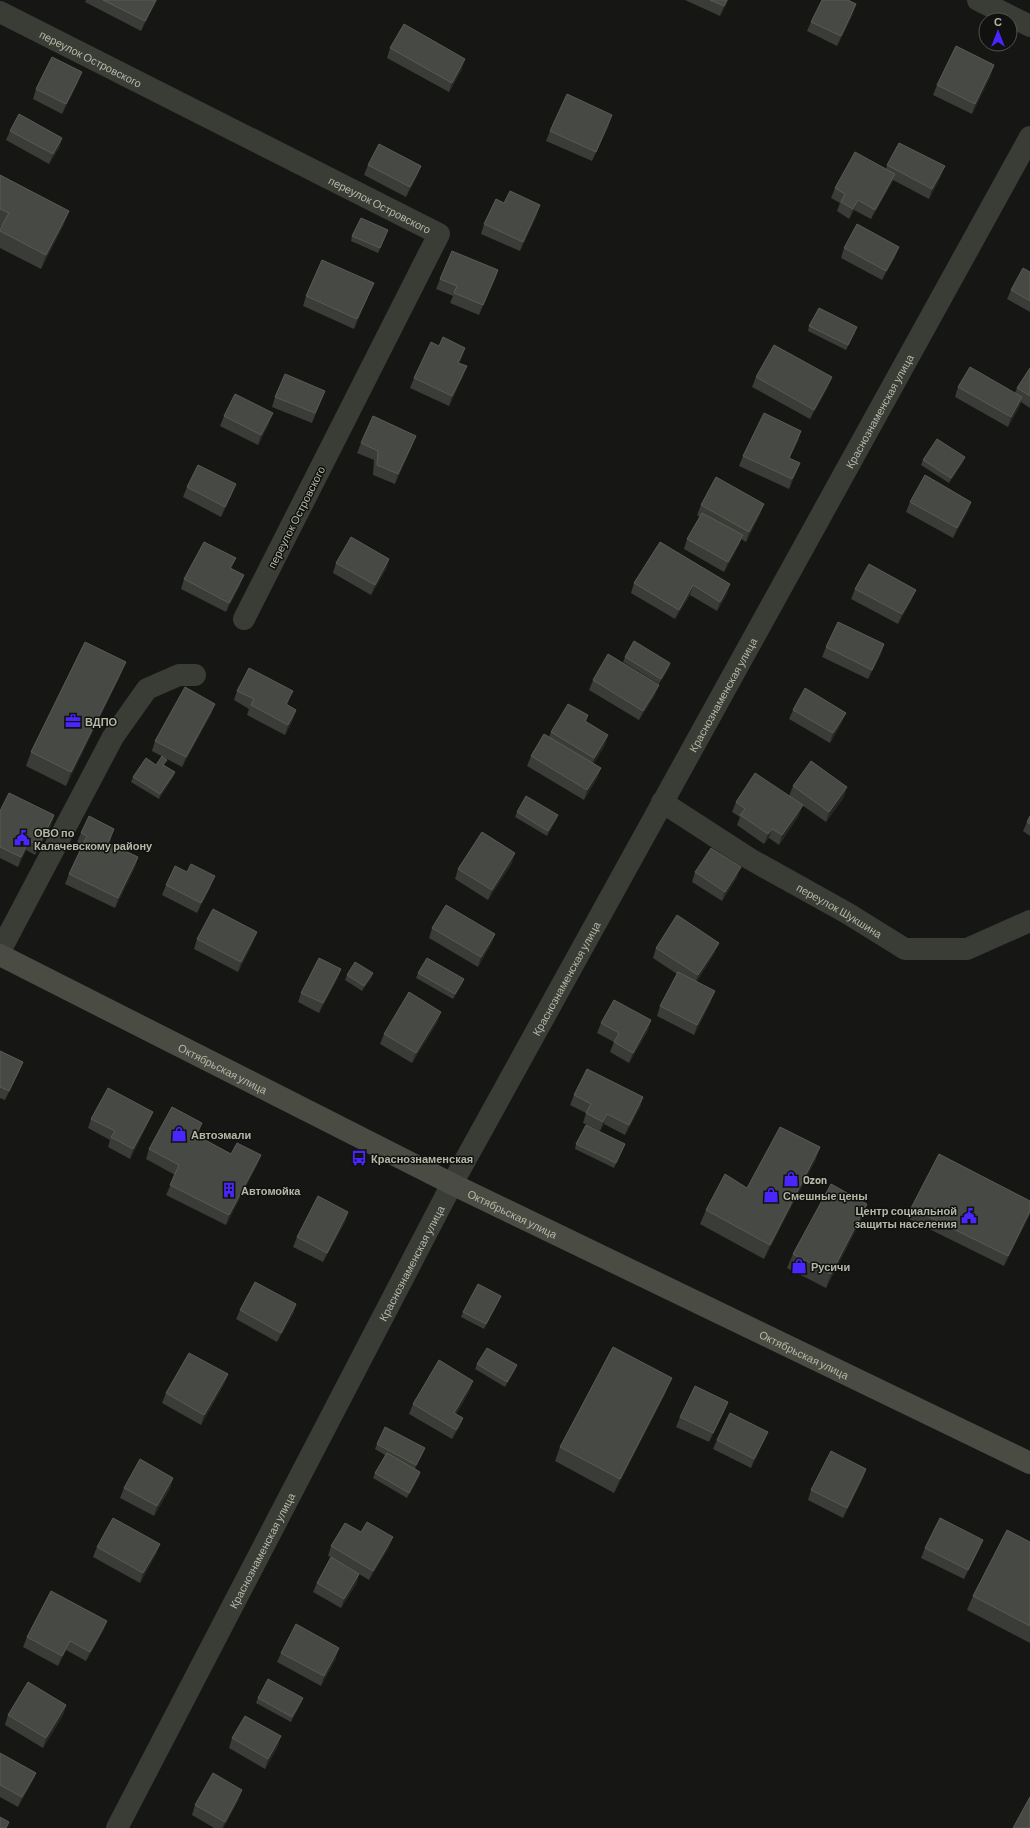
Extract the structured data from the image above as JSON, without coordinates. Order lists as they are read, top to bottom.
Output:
{
  "streets": {
    "main road": ["Октябрьская улица"],
    "street": ["переулок Островского", "Краснознаменская улица", "переулок Шукшина"]
  },
  "crossings": [
    ["Краснознаменская улица", "переулок Шукшина"],
    ["Краснознаменская улица", "Октябрьская улица"]
  ],
  "places": {
    "office": ["ВДПО"],
    "public building": ["ОВО по Калачевскому району", "Центр социальной защиты населения"],
    "shop": [
      "Автоэмали",
      "Ozon",
      "Смешные цены",
      "Русичи"
    ],
    "bus stop": ["Краснознаменская"],
    "building": ["Автомойка"]
  },
  "north": "top"
}
